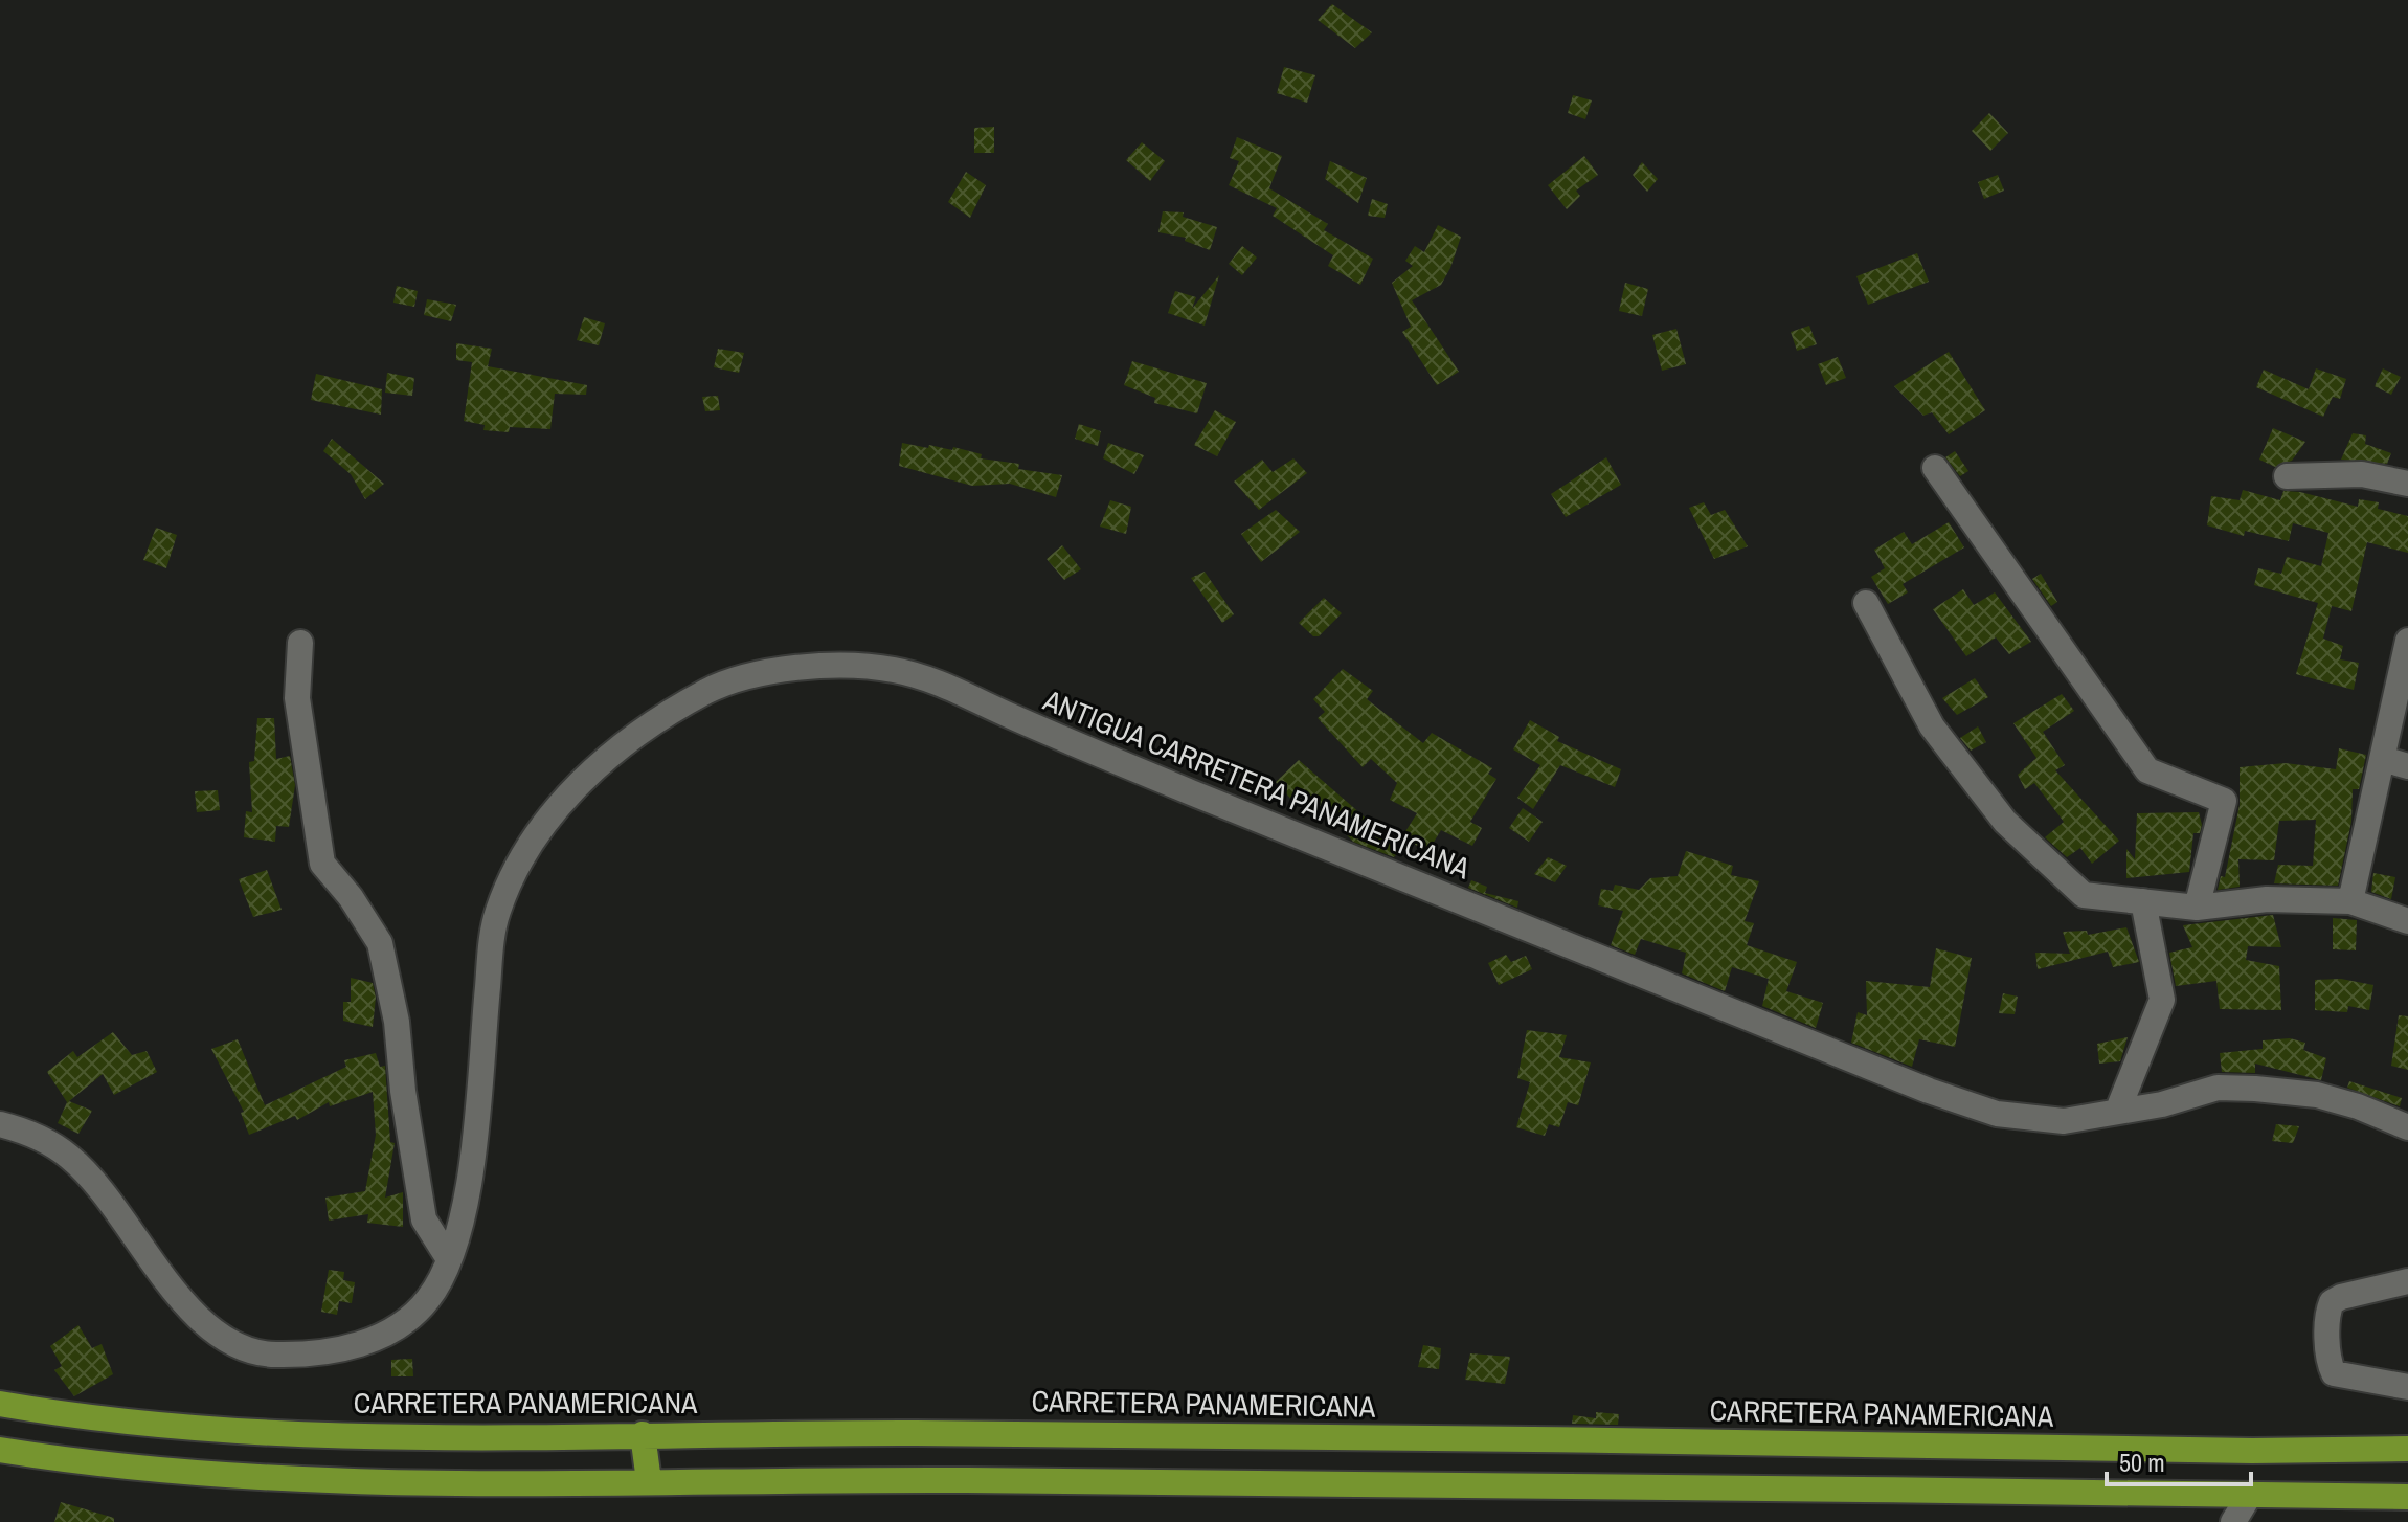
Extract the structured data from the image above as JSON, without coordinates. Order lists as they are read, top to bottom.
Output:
{
  "streets": {
    "highway": ["CARRETERA PANAMERICANA"],
    "street": ["ANTIGUA CARRETERA PANAMERICANA"]
  },
  "scale_bar": "50 m"
}
